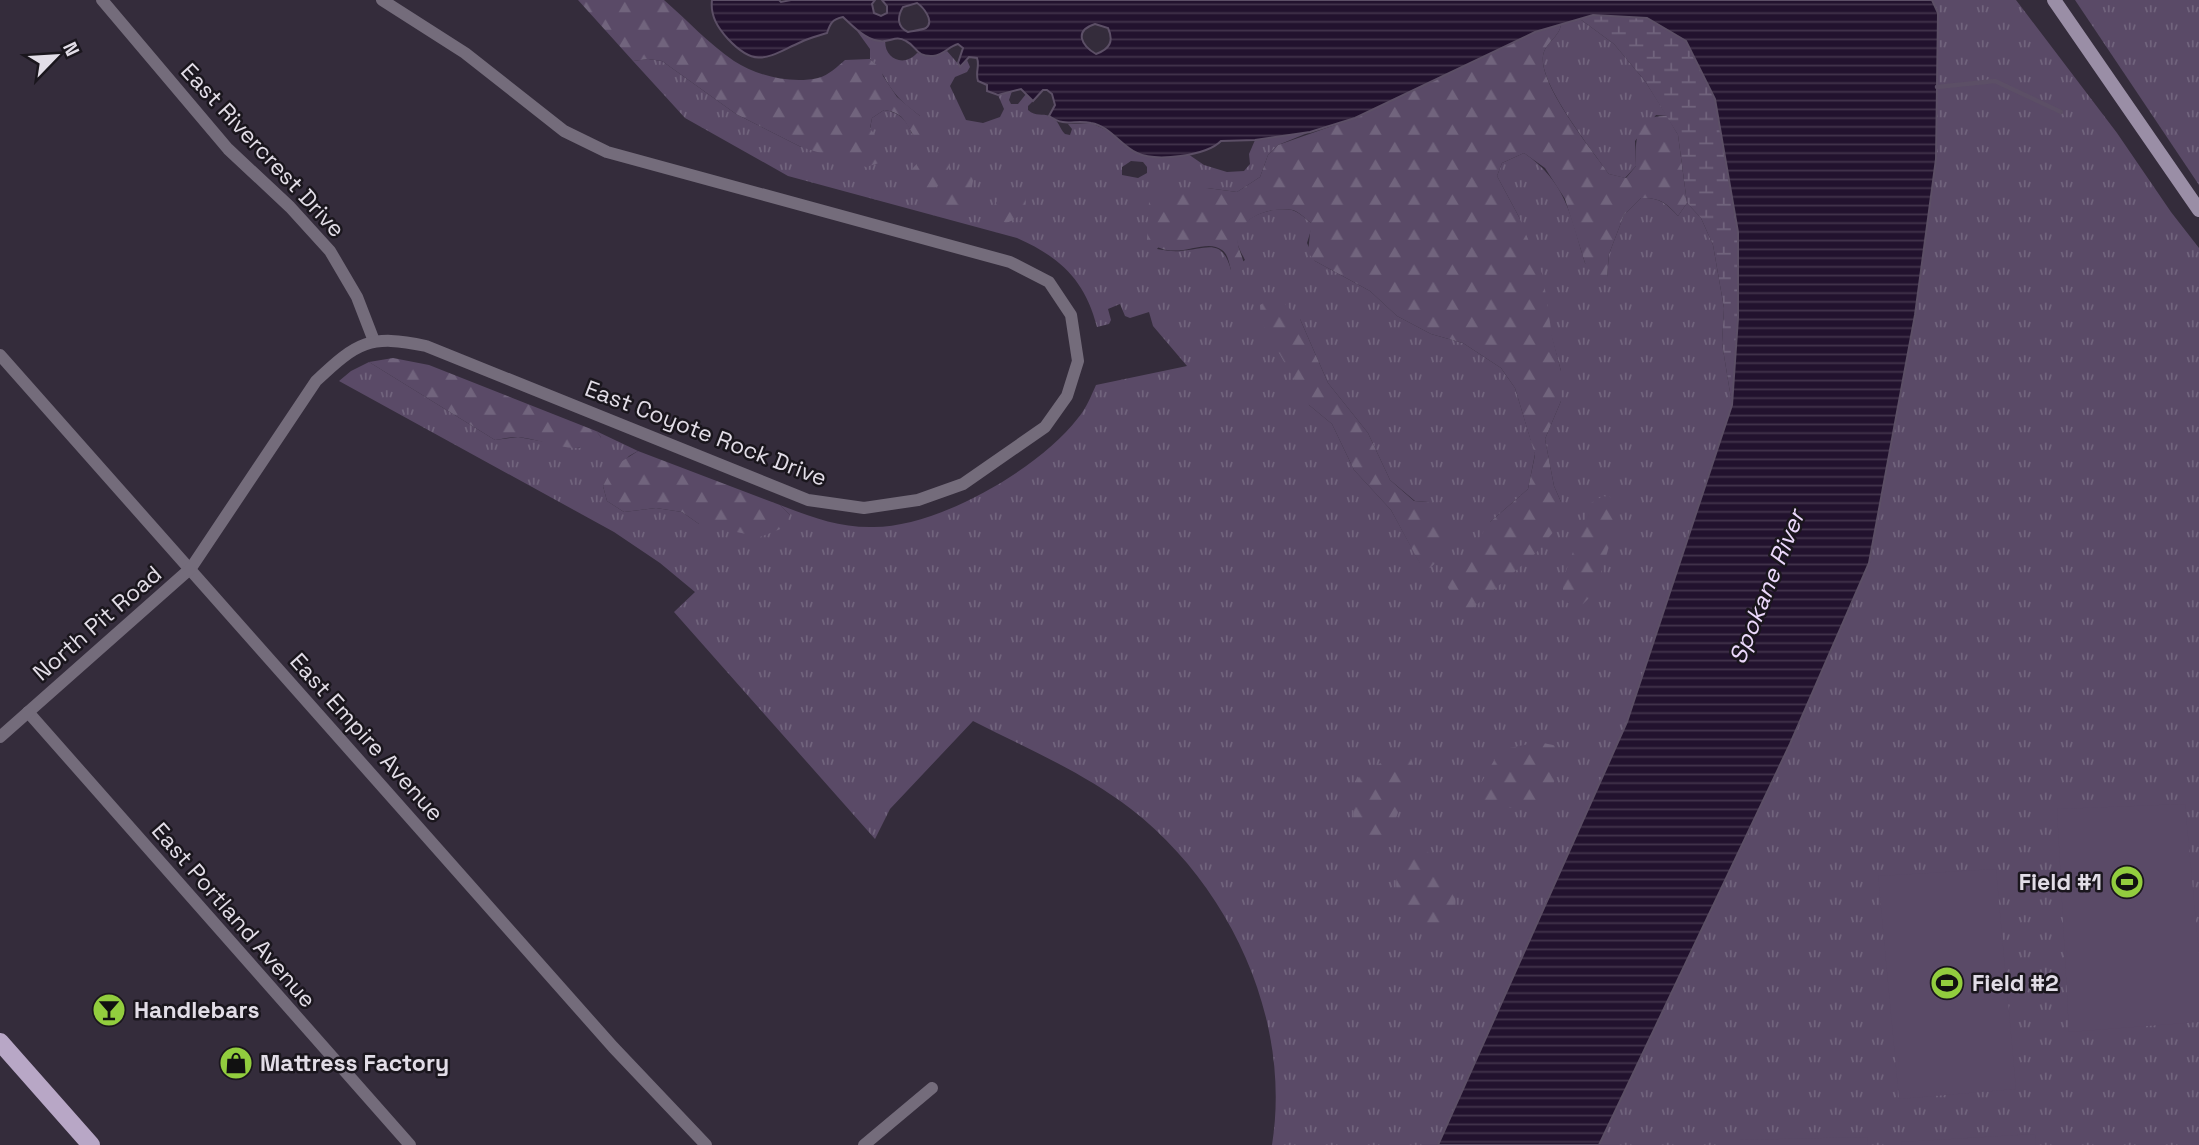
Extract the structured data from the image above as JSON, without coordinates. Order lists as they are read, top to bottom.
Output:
{
  "streets": {
    "street": [
      "East Rivercrest Drive",
      "East Coyote Rock Drive",
      "North Pit Road",
      "East Empire Avenue",
      "East Portland Avenue"
    ]
  },
  "crossings": [
    ["East Rivercrest Drive", "East Coyote Rock Drive"],
    ["East Coyote Rock Drive", "North Pit Road"],
    ["East Coyote Rock Drive", "East Empire Avenue"],
    ["North Pit Road", "East Empire Avenue"],
    ["North Pit Road", "East Portland Avenue"]
  ],
  "water": ["Spokane River"],
  "places": {
    "sports": ["Field #1", "Field #2"],
    "bar": ["Handlebars"],
    "shop": ["Mattress Factory"]
  },
  "north": "top right"
}
